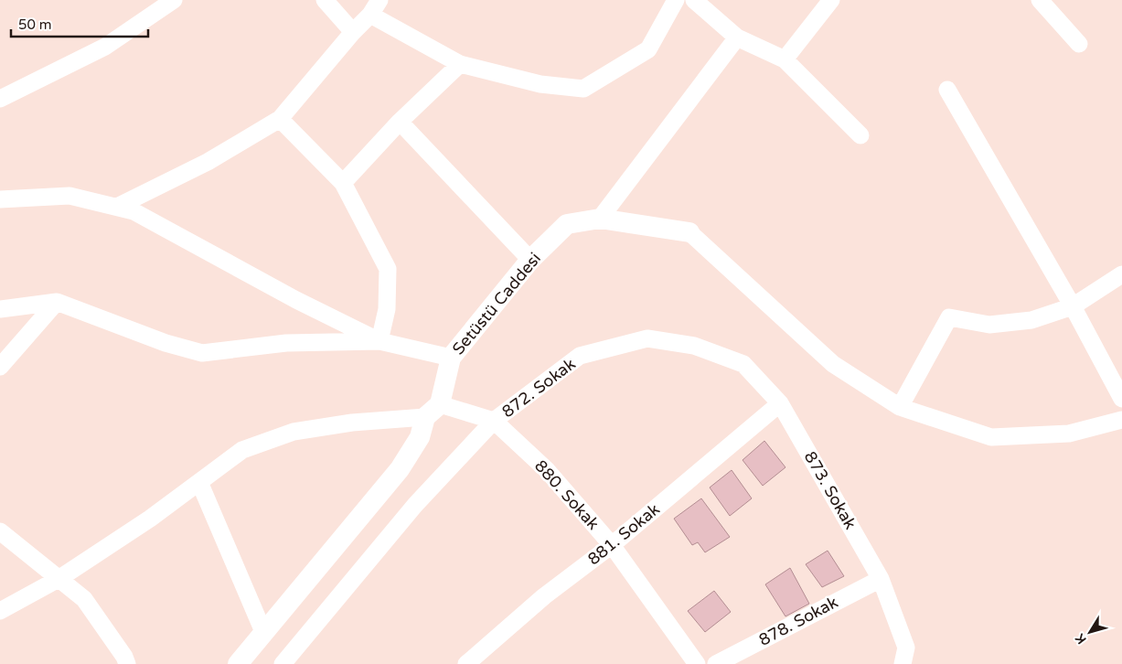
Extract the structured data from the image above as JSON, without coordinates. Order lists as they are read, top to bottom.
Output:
{
  "streets": {
    "street": [
      "Setüstü Caddesi",
      "872. Sokak",
      "873. Sokak",
      "880. Sokak",
      "881. Sokak",
      "878. Sokak"
    ]
  },
  "crossings": [
    ["872. Sokak", "873. Sokak"],
    ["872. Sokak", "880. Sokak"],
    ["872. Sokak", "881. Sokak"],
    ["873. Sokak", "881. Sokak"],
    ["873. Sokak", "878. Sokak"],
    ["880. Sokak", "881. Sokak"]
  ],
  "scale_bar": "50 m",
  "north": "bottom left"
}
